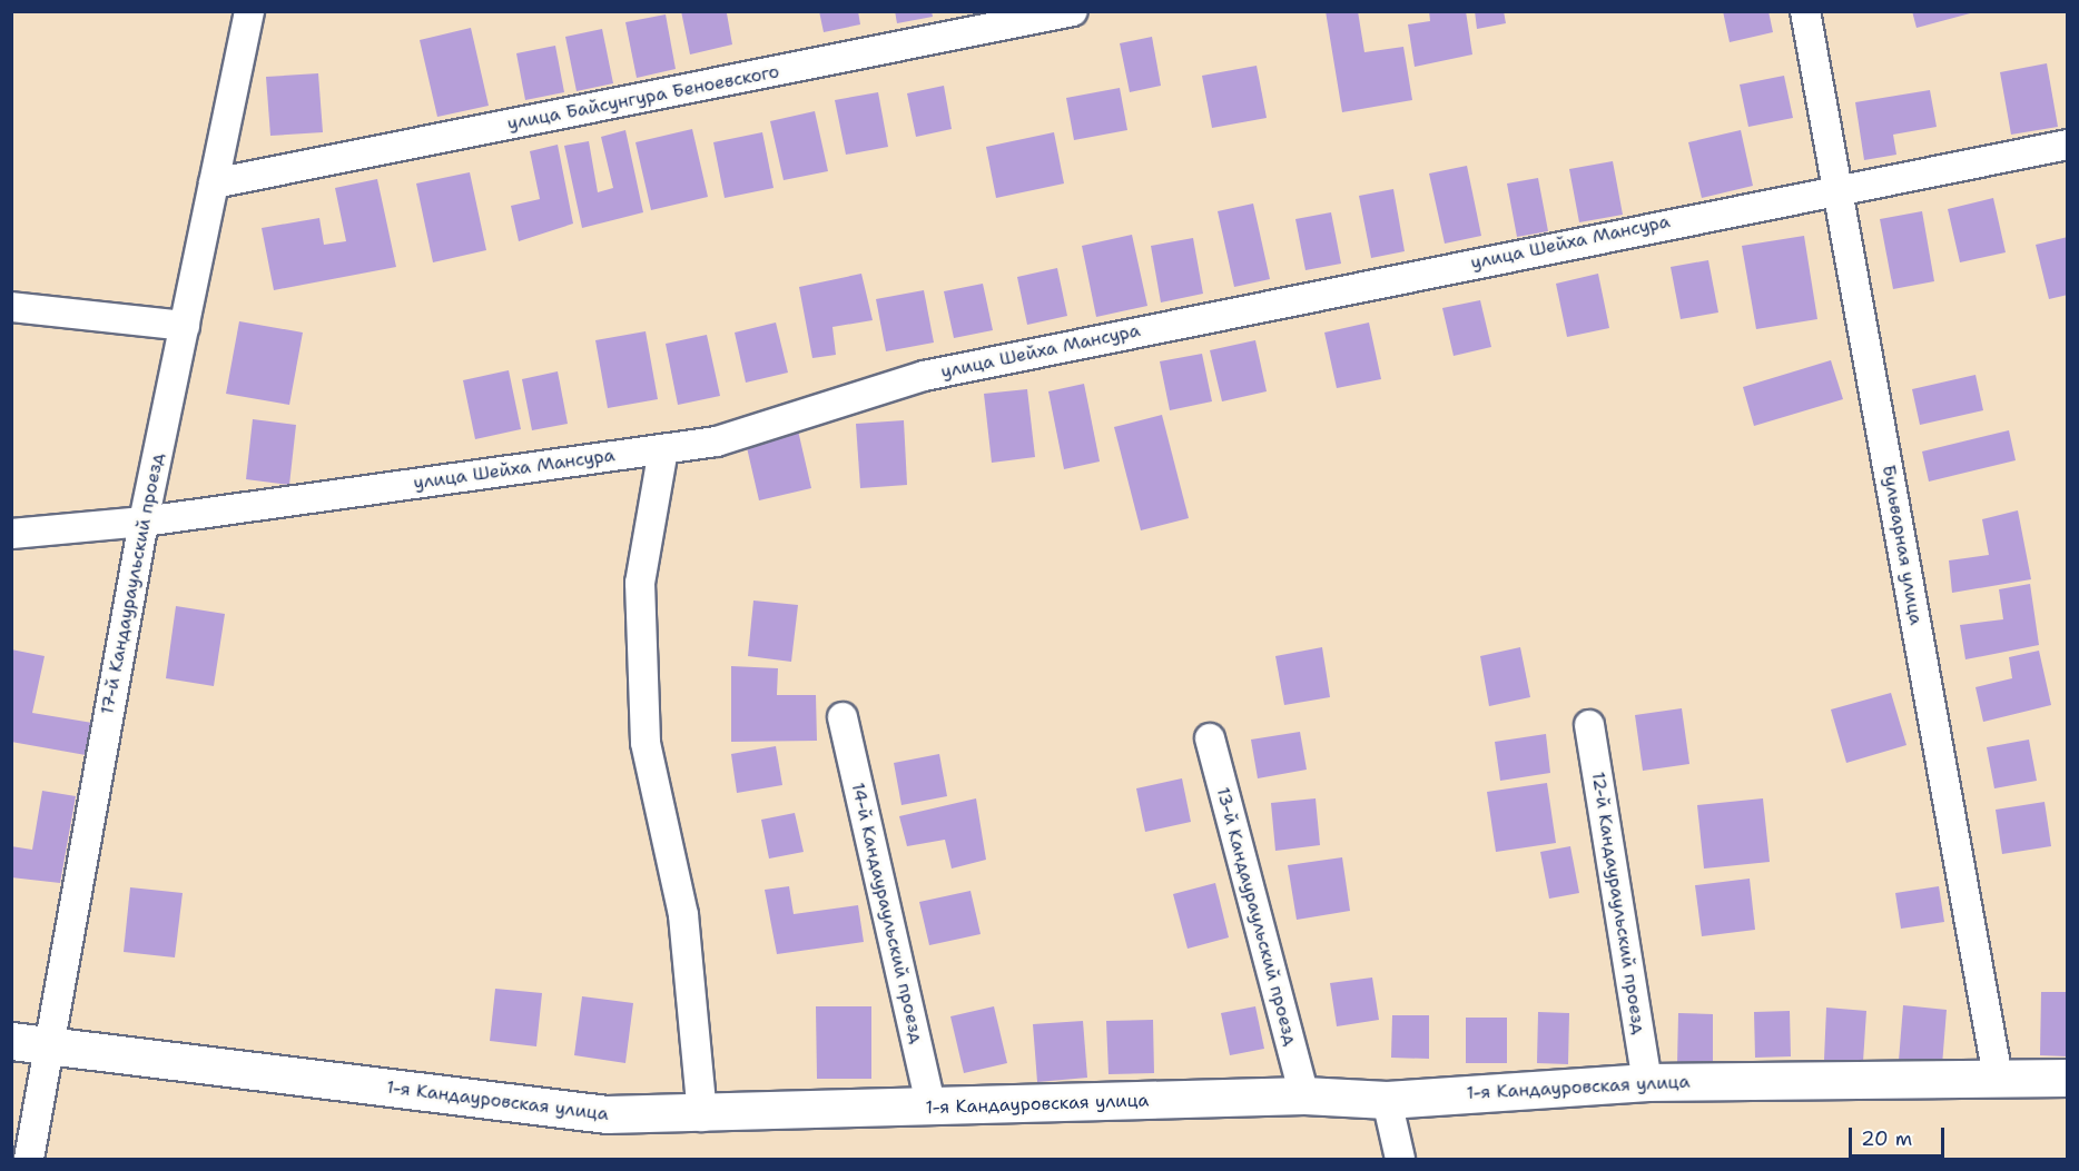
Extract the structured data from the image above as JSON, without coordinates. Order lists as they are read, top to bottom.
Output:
{
  "streets": {
    "street": [
      "улица Байсунгура Беноевского",
      "улица Шейха Мансура",
      "Бульварная улица",
      "17-й Кандаураульский проезд",
      "12-й Кандаураульский проезд",
      "14-й Кандаураульский проезд",
      "13-й Кандаураульский проезд",
      "1-я Кандауровская улица"
    ]
  },
  "crossings": [
    ["улица Байсунгура Беноевского", "17-й Кандаураульский проезд"],
    ["улица Шейха Мансура", "Бульварная улица"],
    ["улица Шейха Мансура", "17-й Кандаураульский проезд"],
    ["Бульварная улица", "1-я Кандауровская улица"],
    ["17-й Кандаураульский проезд", "1-я Кандауровская улица"],
    ["12-й Кандаураульский проезд", "1-я Кандауровская улица"],
    ["14-й Кандаураульский проезд", "1-я Кандауровская улица"],
    ["13-й Кандаураульский проезд", "1-я Кандауровская улица"]
  ],
  "scale_bar": "20 m"
}
